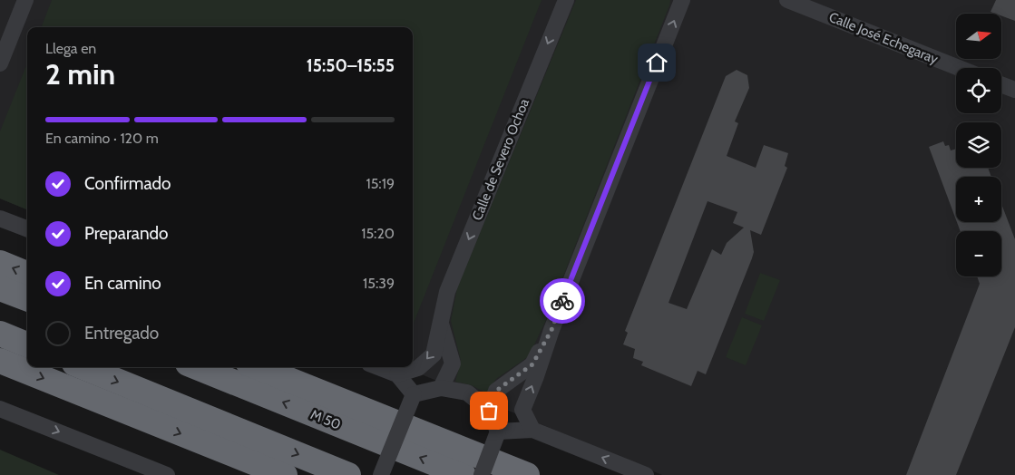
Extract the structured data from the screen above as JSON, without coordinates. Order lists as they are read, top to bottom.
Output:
{
  "streets": {
    "highway": ["M 50"],
    "street": ["Calle José Echegaray", "Calle de Severo Ochoa"]
  },
  "north": "right",
  "page": {
    "map_buttons": ["+", "−"],
    "heading": ["2 min", "Llega en", "15:50–15:55"],
    "bar": "En camino · 120 m",
    "list": [
      ["Confirmado", "15:19"],
      ["Preparando", "15:20"],
      ["En camino", "15:39"],
      "Entregado"
    ]
  }
}
